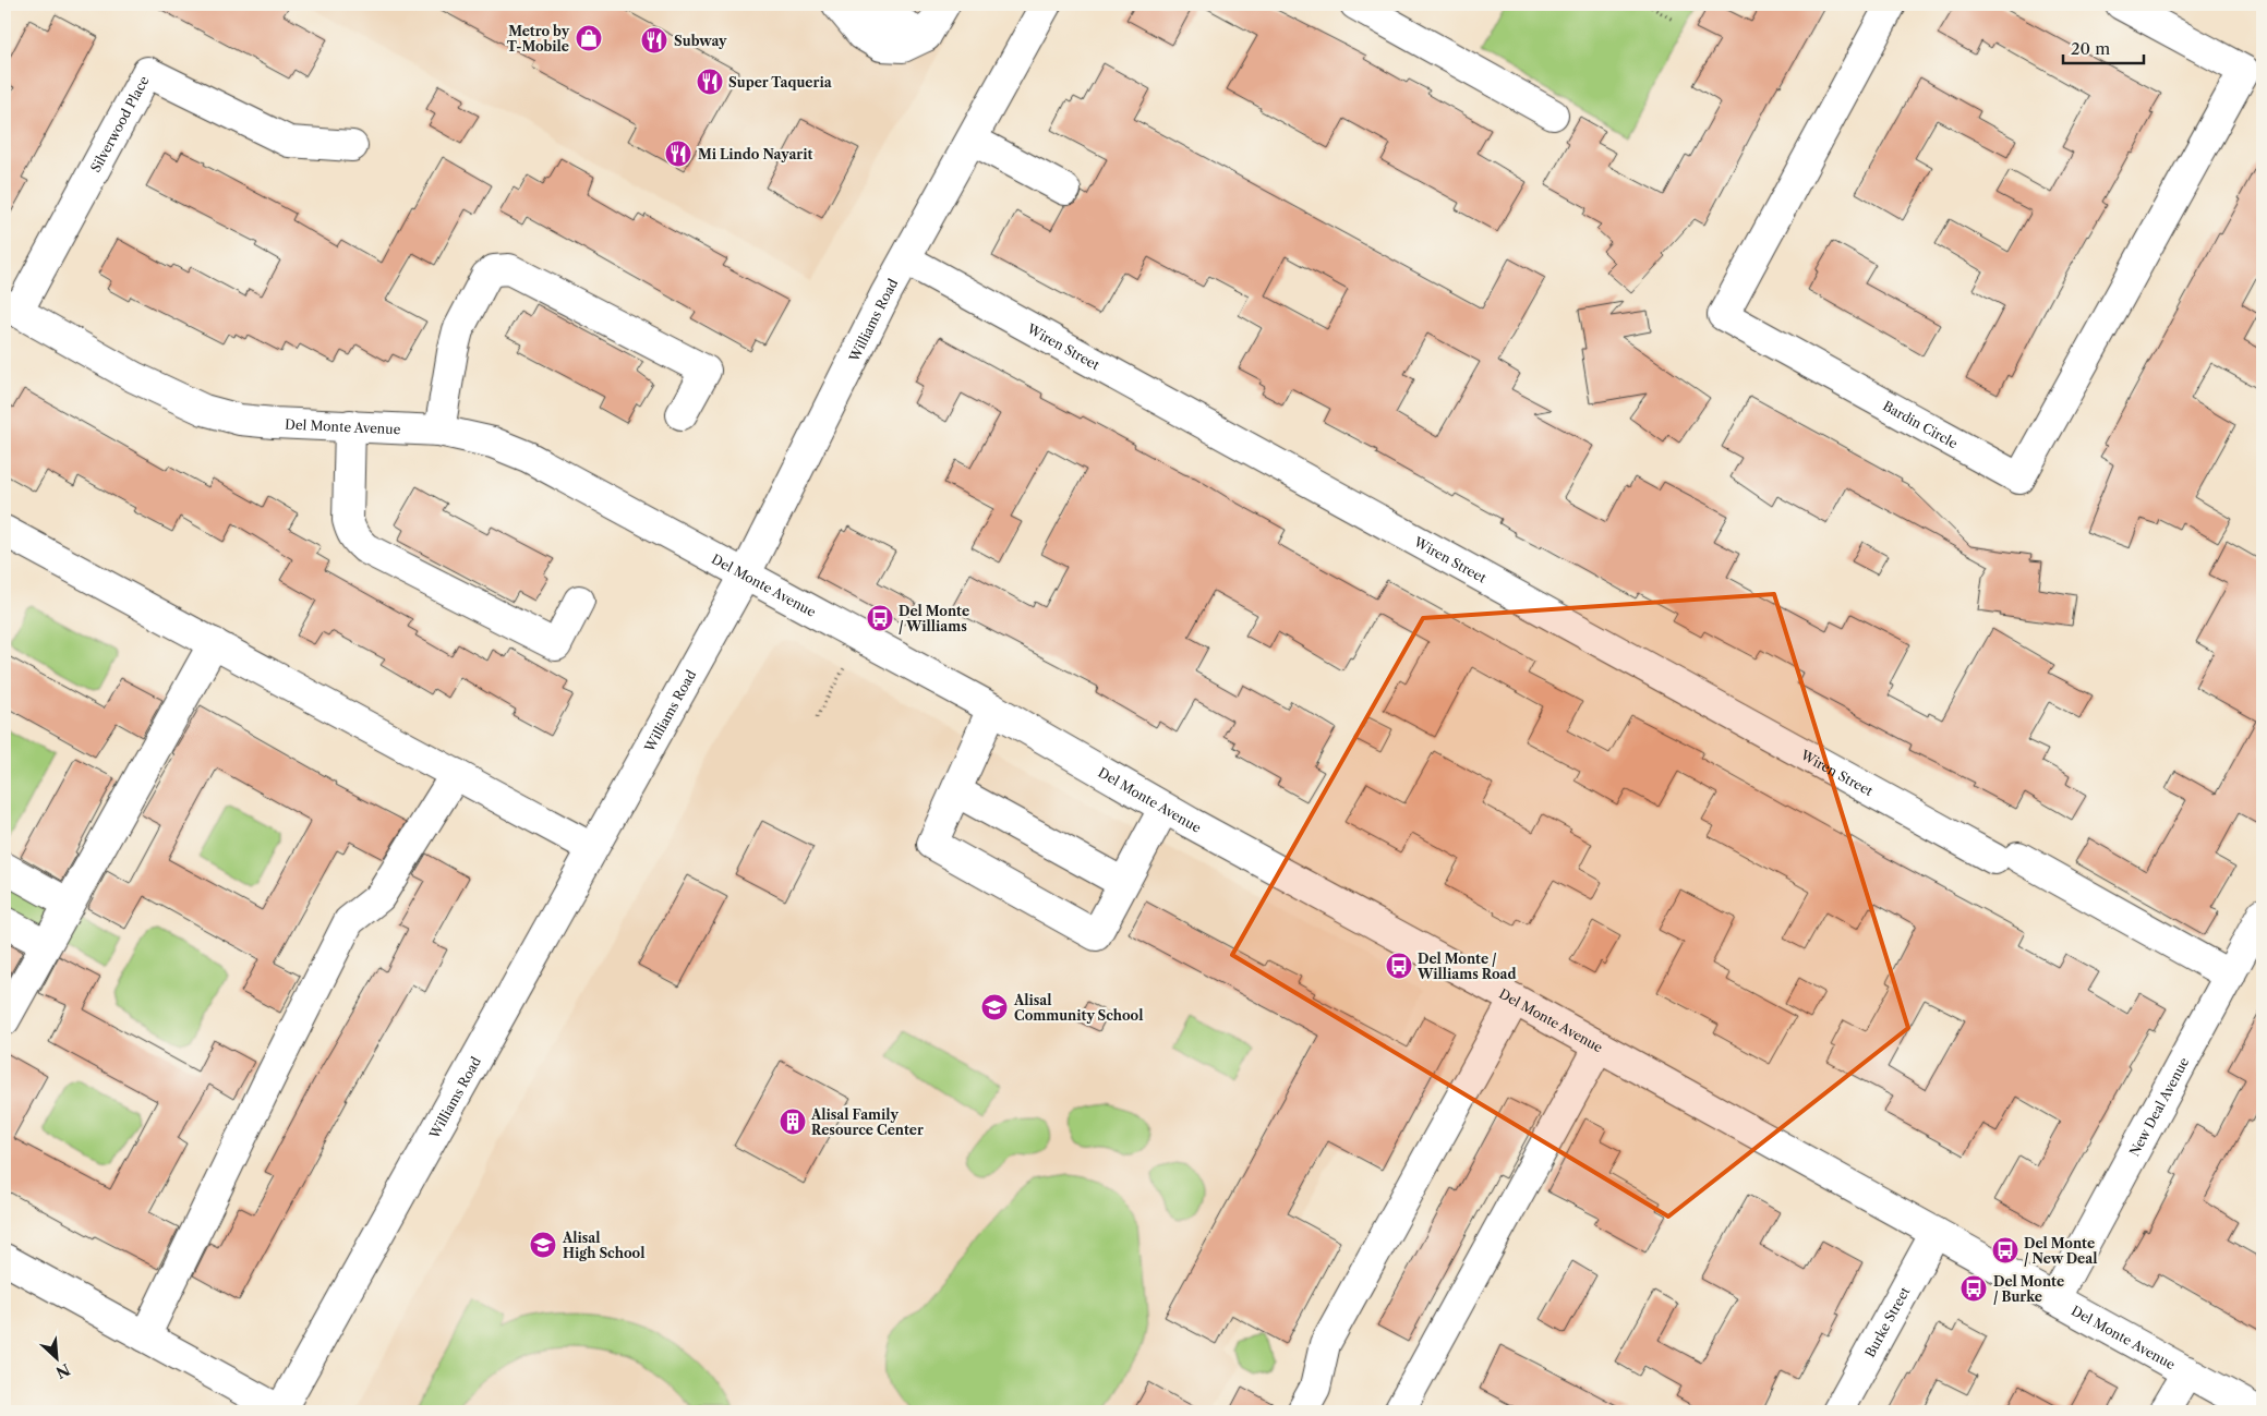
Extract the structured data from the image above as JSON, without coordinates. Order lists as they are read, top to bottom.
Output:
{
  "streets": {
    "street": [
      "Silverwood Place",
      "Williams Road",
      "Wiren Street",
      "Bardin Circle",
      "Del Monte Avenue",
      "New Deal Avenue",
      "Burke Street"
    ]
  },
  "crossings": [
    ["Silverwood Place", "Del Monte Avenue"],
    ["Williams Road", "Wiren Street"],
    ["Williams Road", "Del Monte Avenue"],
    ["Wiren Street", "New Deal Avenue"],
    ["Del Monte Avenue", "New Deal Avenue"],
    ["Del Monte Avenue", "Burke Street"]
  ],
  "places": {
    "shop": ["Metro by T-Mobile"],
    "restaurant": ["Subway", "Super Taqueria", "Mi Lindo Nayarit"],
    "bus stop": [
      "Del Monte / Williams",
      "Del Monte / Williams Road",
      "Del Monte / New Deal",
      "Del Monte / Burke"
    ],
    "school or university": ["Alisal Community School", "Alisal High School"],
    "building": ["Alisal Family Resource Center"]
  },
  "scale_bar": "20 m",
  "north": "bottom right"
}
